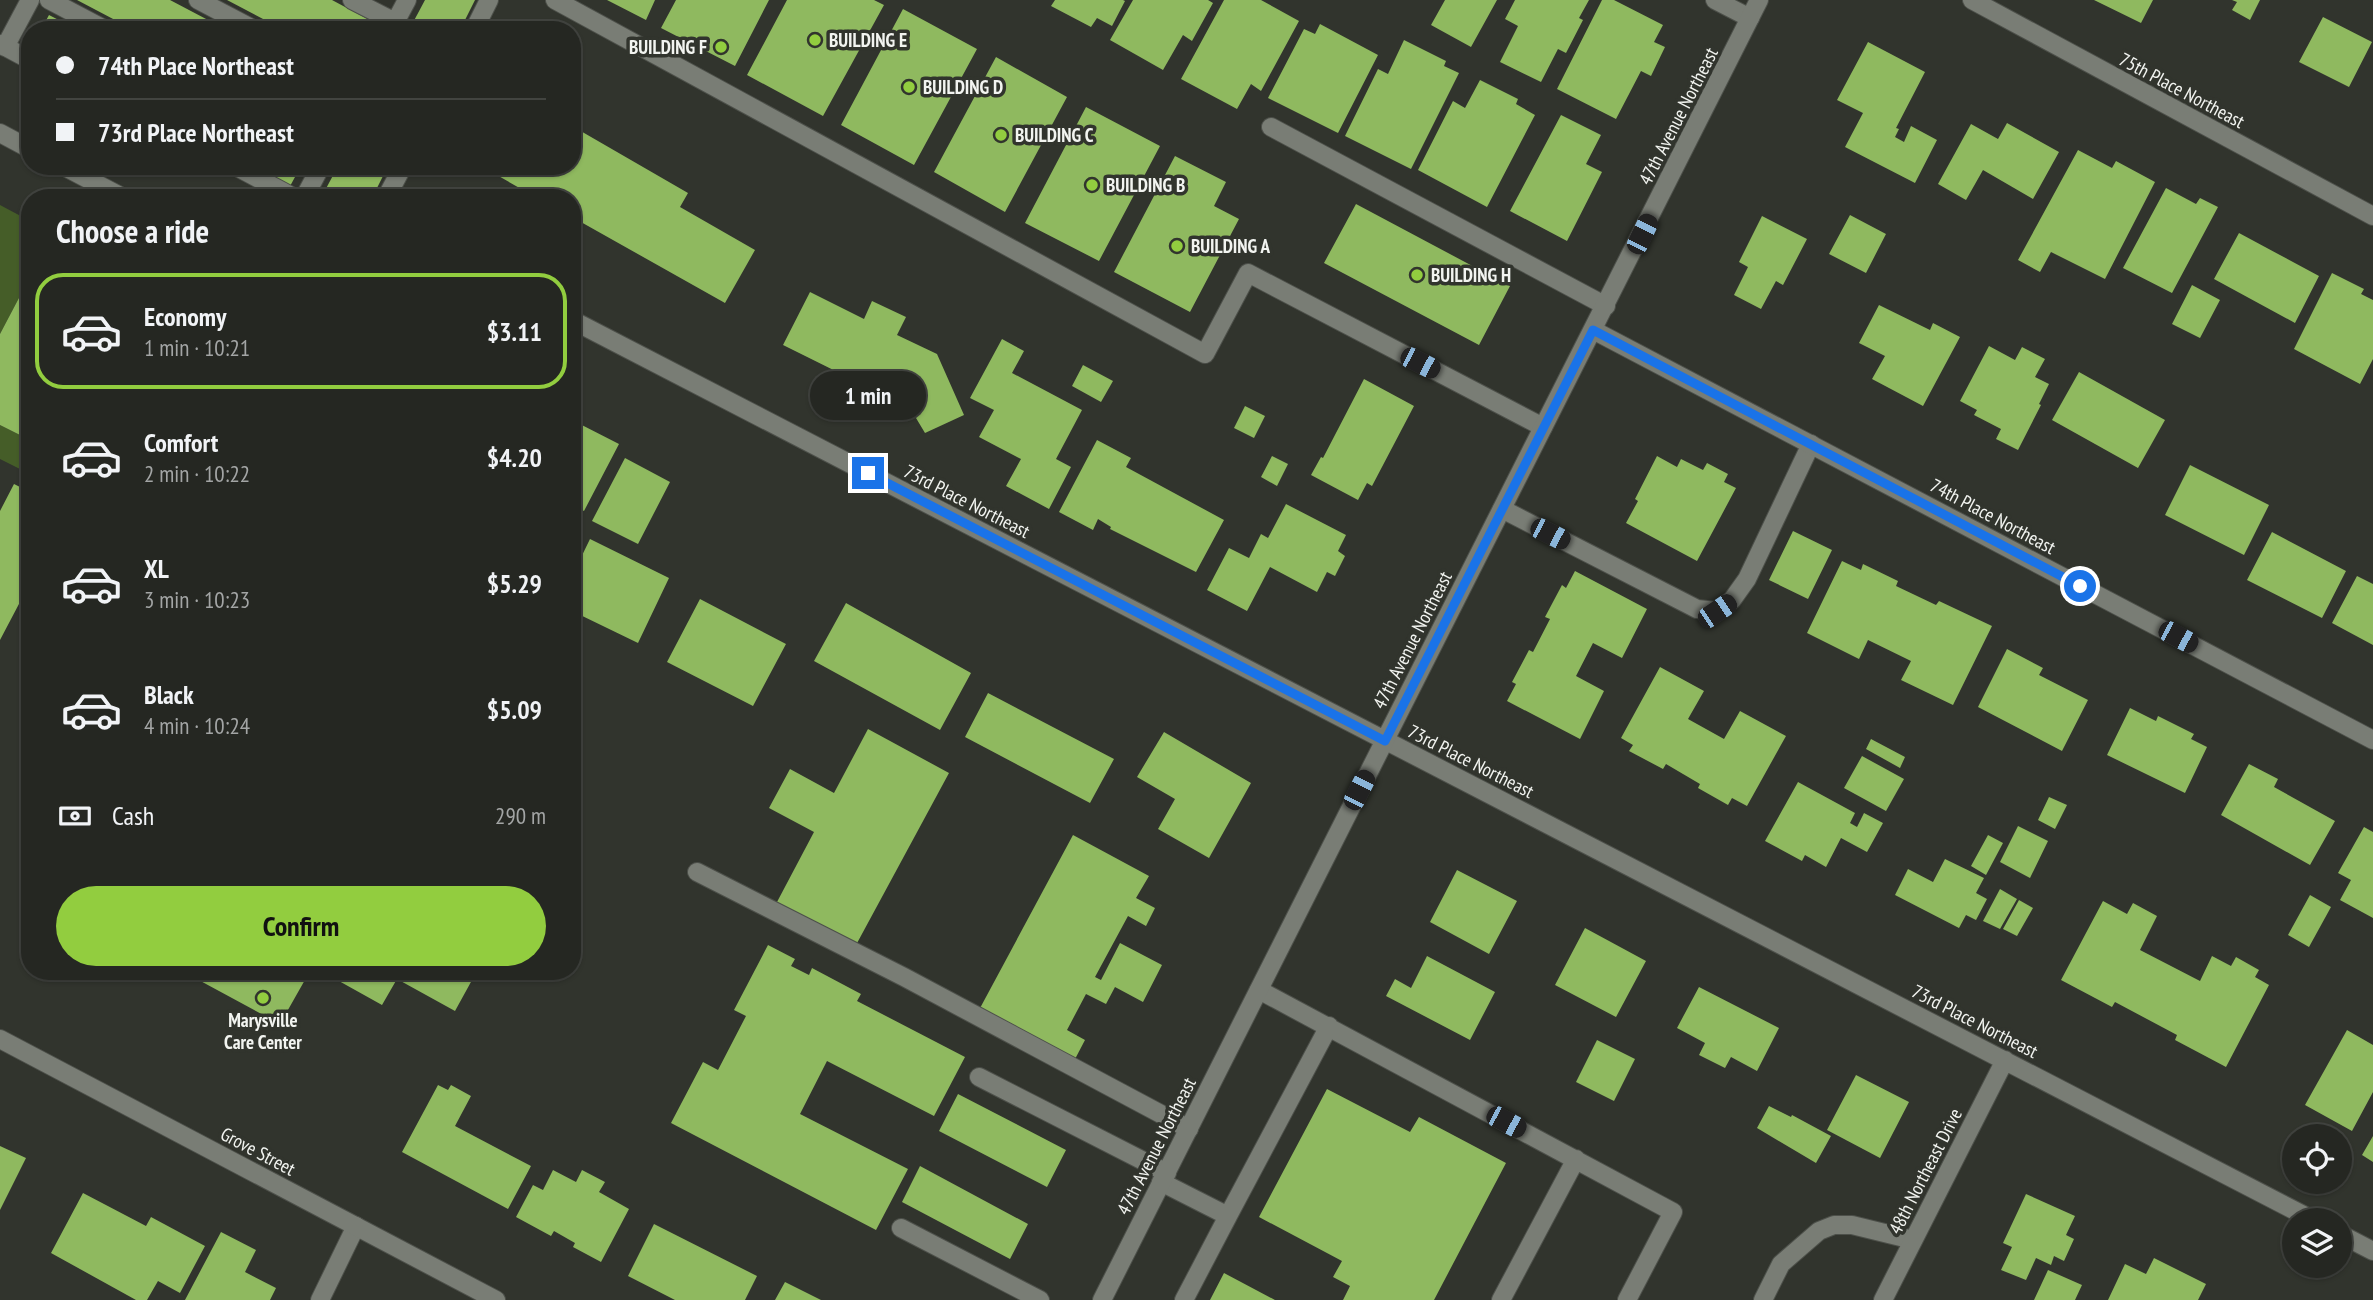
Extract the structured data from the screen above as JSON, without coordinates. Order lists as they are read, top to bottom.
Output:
{
  "streets": {
    "street": [
      "75th Place Northeast",
      "47th Avenue Northeast",
      "73rd Place Northeast",
      "74th Place Northeast",
      "Grove Street",
      "48th Northeast Drive"
    ]
  },
  "crossings": [
    ["47th Avenue Northeast", "73rd Place Northeast"],
    ["47th Avenue Northeast", "74th Place Northeast"],
    ["73rd Place Northeast", "48th Northeast Drive"]
  ],
  "places": [
    "BUILDING E",
    "BUILDING F",
    "BUILDING D",
    "BUILDING C",
    "BUILDING B",
    "BUILDING A",
    "BUILDING H",
    "Marysville Care Center"
  ],
  "page": {
    "banner": ["74th Place Northeast", "73rd Place Northeast"],
    "heading": "Choose a ride",
    "list": [
      {
        "name": "Economy",
        "note": "1 min · 10:21",
        "value": "$3.11"
      },
      {
        "name": "Comfort",
        "note": "2 min · 10:22",
        "value": "$4.20"
      },
      {
        "name": "XL",
        "note": "3 min · 10:23",
        "value": "$5.29"
      },
      {
        "name": "Black",
        "note": "4 min · 10:24",
        "value": "$5.09"
      }
    ],
    "bubble": "1 min",
    "pay": ["Cash", "290 m"],
    "buttons": "Confirm"
  }
}
